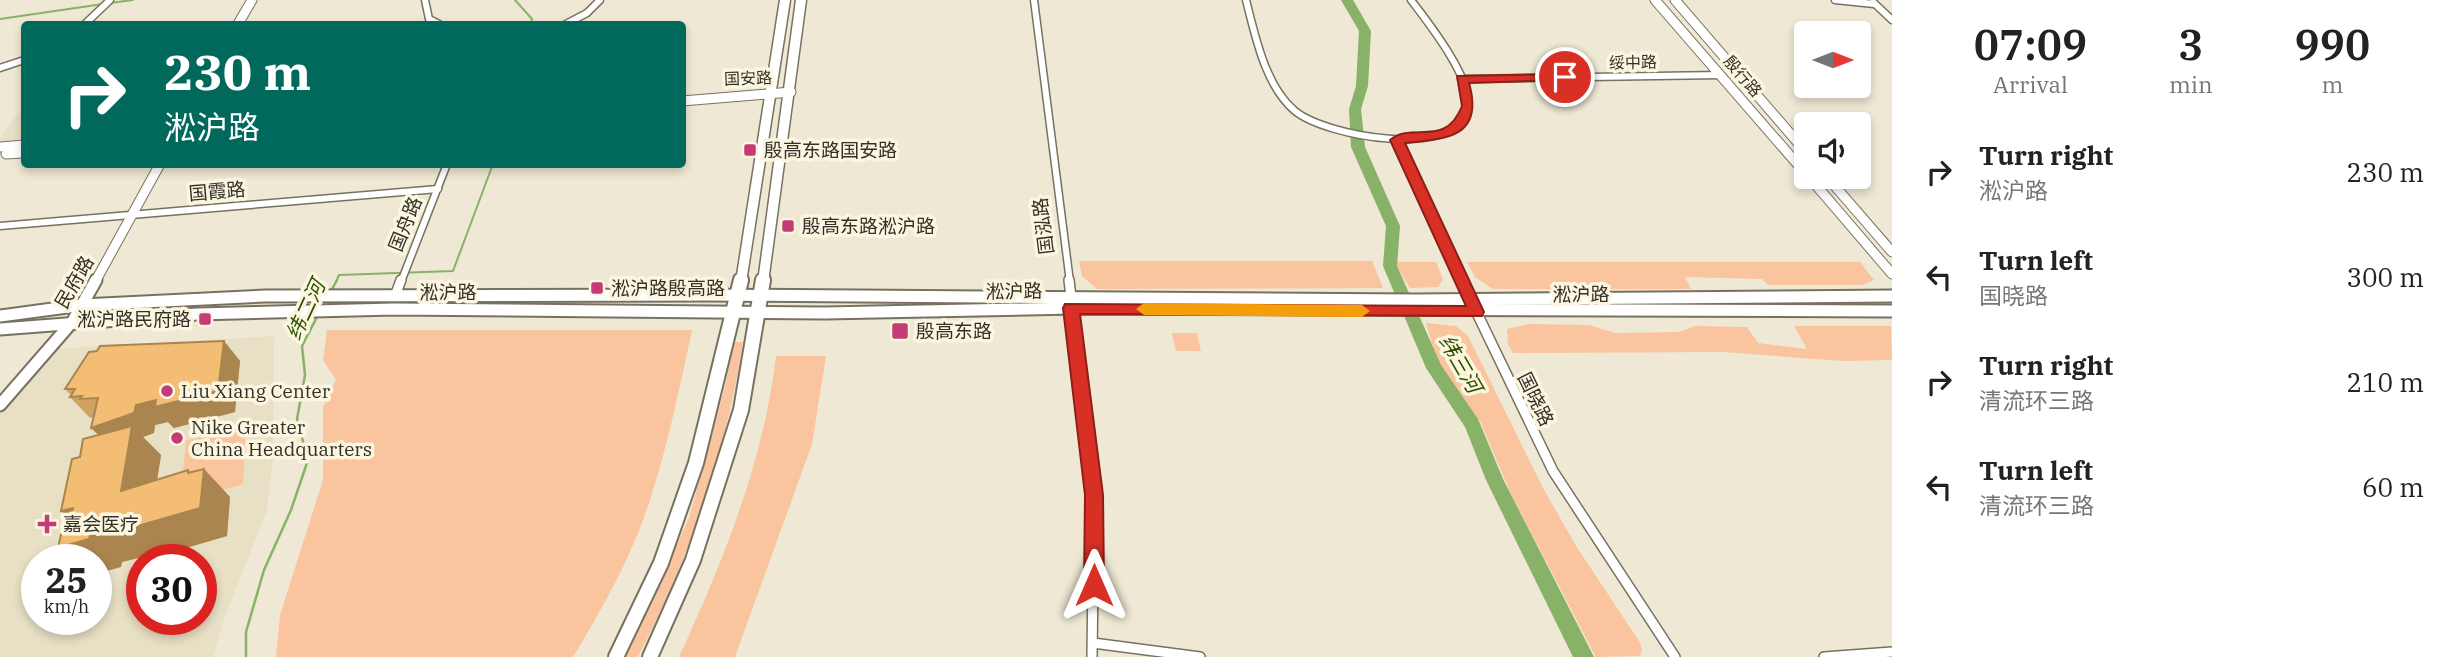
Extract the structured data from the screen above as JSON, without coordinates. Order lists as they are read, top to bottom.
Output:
{
  "streets": {
    "main road": [
      "殷行路",
      "国安路",
      "民府路",
      "淞沪路"
    ],
    "street": [
      "绥中路",
      "国霞路",
      "国舟路",
      "国泓路",
      "国晓路"
    ]
  },
  "crossings": [
    ["绥中路", "殷行路"],
    ["国霞路", "国舟路"],
    ["国霞路", "民府路"],
    ["国舟路", "淞沪路"],
    ["国泓路", "淞沪路"],
    ["民府路", "淞沪路"],
    ["淞沪路", "国晓路"]
  ],
  "water": ["纬二河", "纬三河"],
  "places": {
    "transit": [
      "殷高东路国安路",
      "殷高东路淞沪路",
      "淞沪路殷高路",
      "淞沪路民府路",
      "殷高东路"
    ],
    "other": ["Liu Xiang Center", "Nike Greater China Headquarters"],
    "health": ["嘉会医疗"]
  },
  "north": "right",
  "page": {
    "eta": [
      "07:09",
      "Arrival",
      "3",
      "min",
      "990",
      "m"
    ],
    "turn": ["230 m", "淞沪路"],
    "list": [
      {
        "name": "Turn right",
        "note": "淞沪路",
        "value": "230 m"
      },
      {
        "name": "Turn left",
        "note": "国晓路",
        "value": "300 m"
      },
      {
        "name": "Turn right",
        "note": "清流环三路",
        "value": "210 m"
      },
      {
        "name": "Turn left",
        "note": "清流环三路",
        "value": "60 m"
      }
    ],
    "speed": "25 km/h",
    "limit": "30"
  }
}
